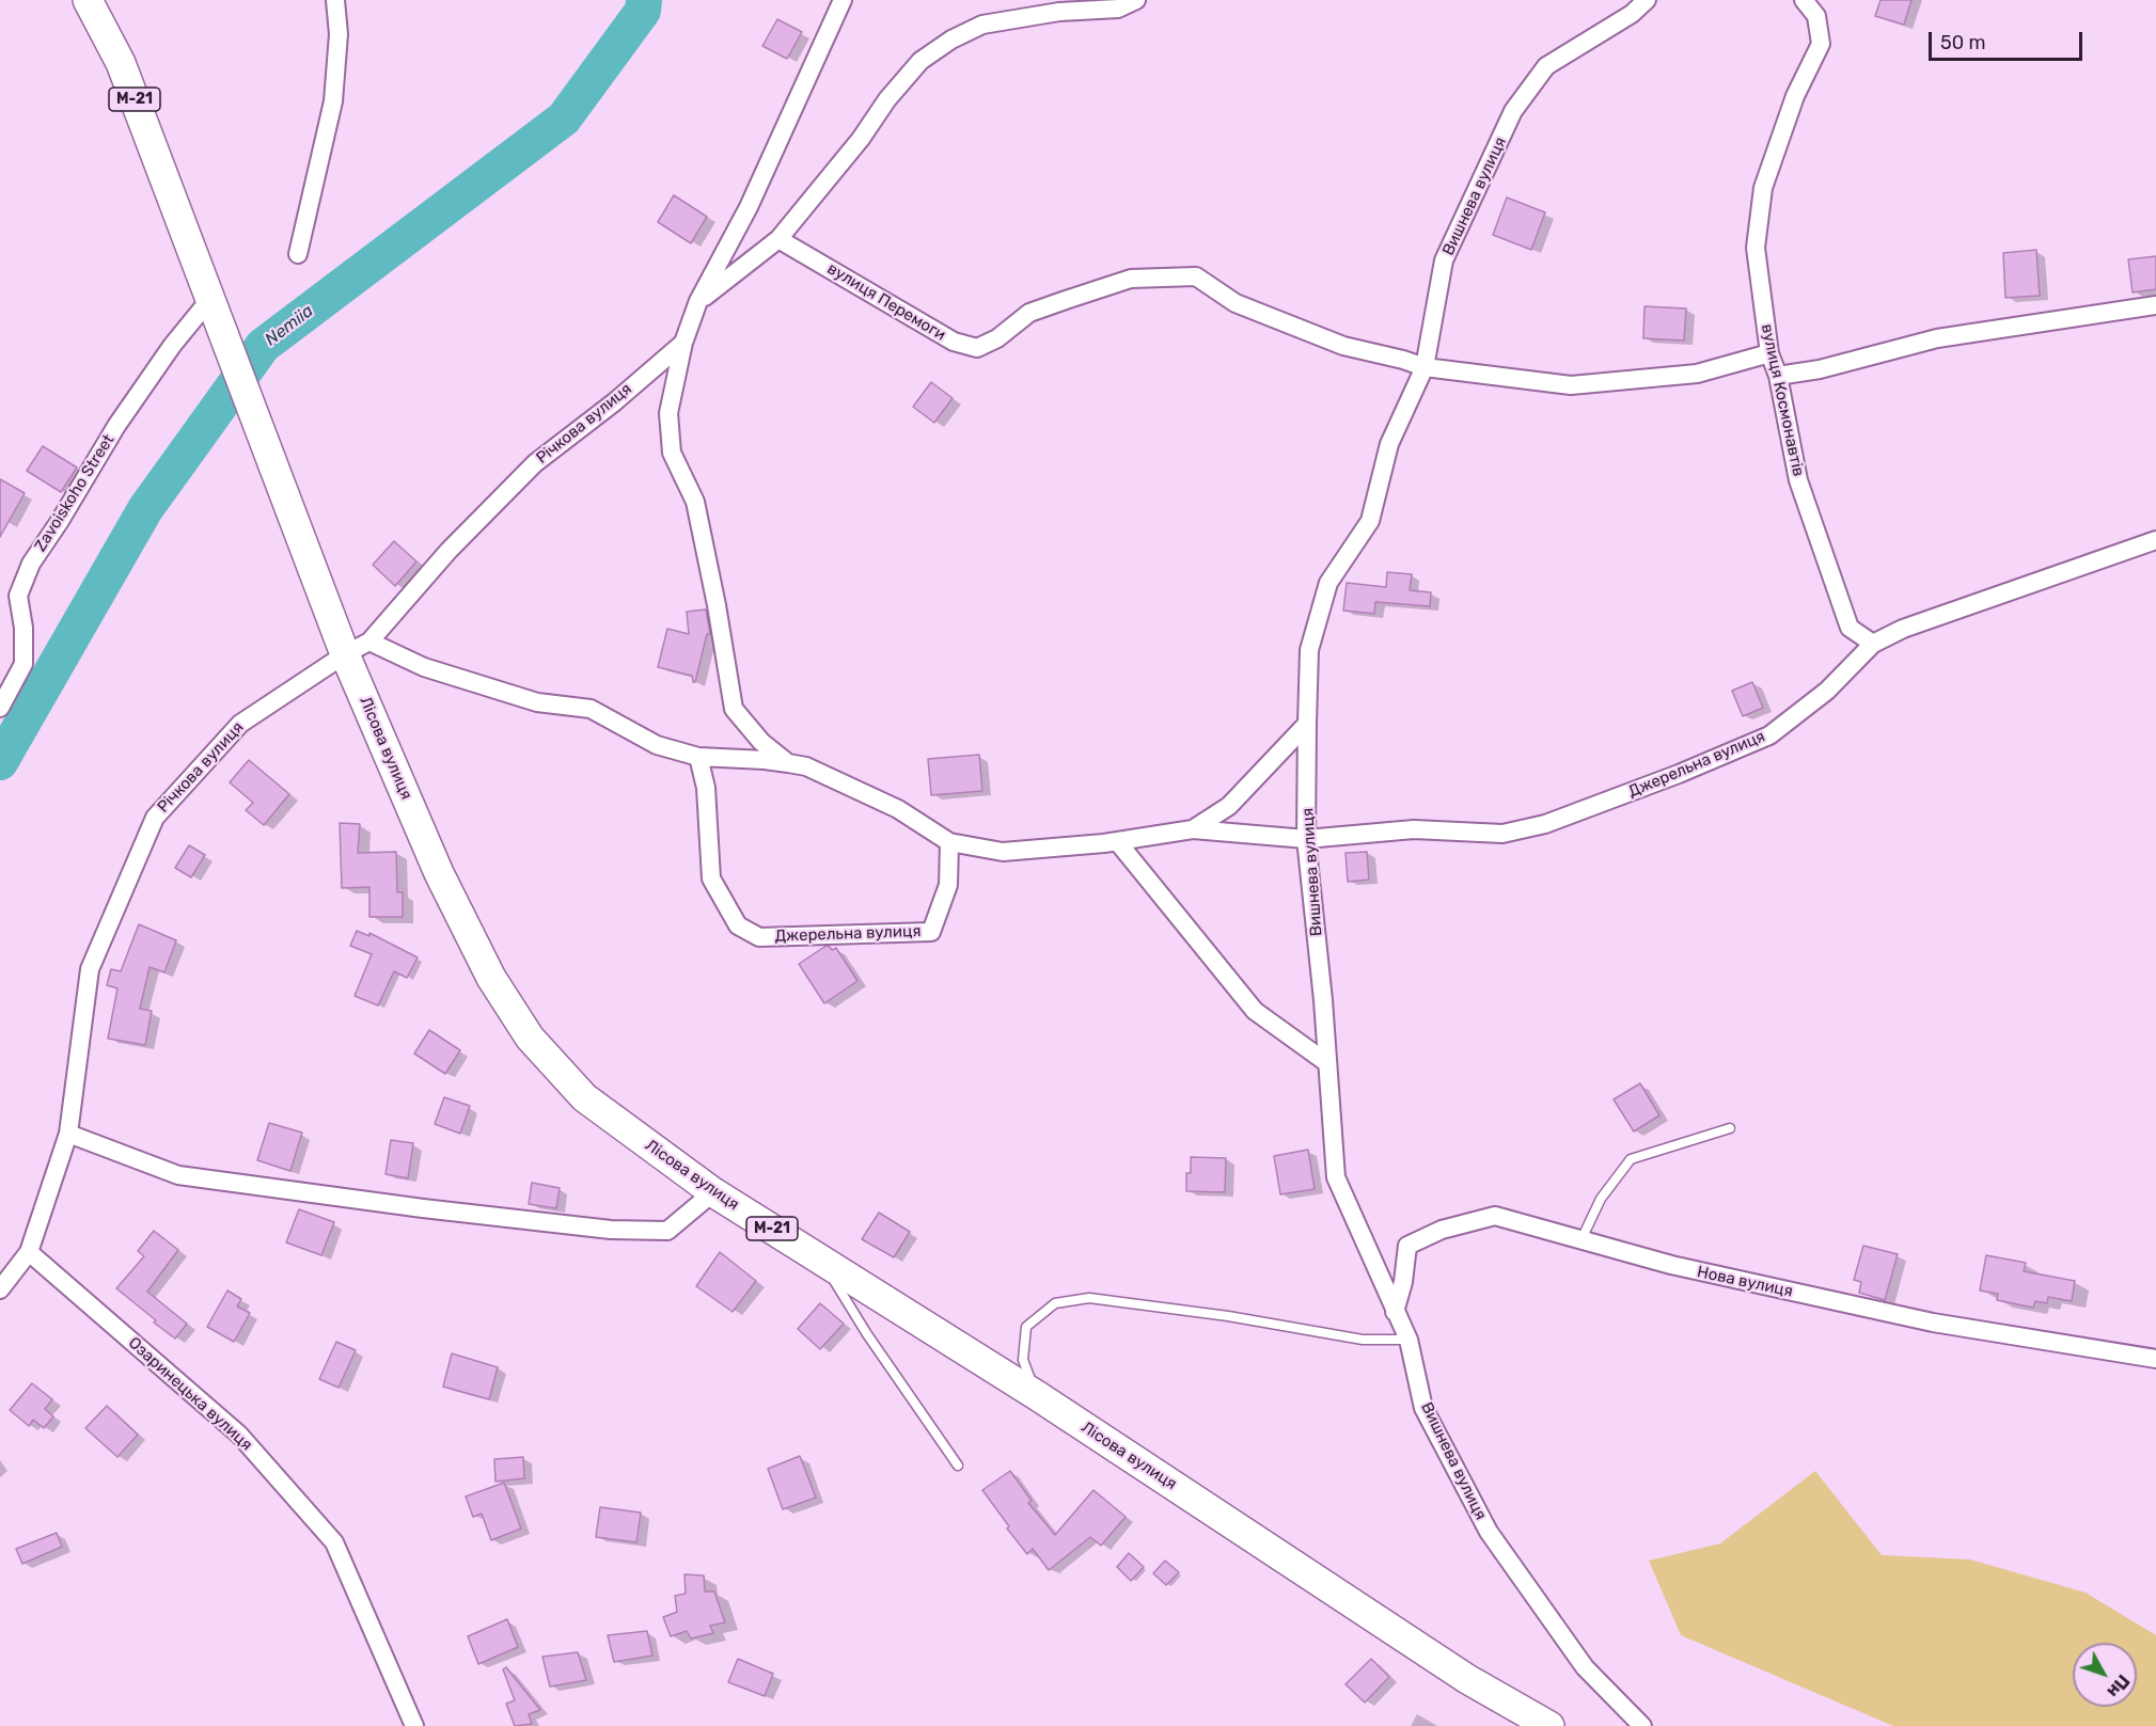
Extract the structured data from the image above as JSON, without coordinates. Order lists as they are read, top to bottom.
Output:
{
  "streets": {
    "highway": ["М-21", "Лісова вулиця"],
    "street": [
      "Вишнева вулиця",
      "вулиця Перемоги",
      "вулиця Космонавтів",
      "Річкова вулиця",
      "Zavoiskoho Street",
      "Джерельна вулиця",
      "Нова вулиця",
      "Озаринецька вулиця"
    ]
  },
  "crossings": [
    ["М-21", "Zavoiskoho Street"],
    ["М-21", "Лісова вулиця"],
    ["Вишнева вулиця", "вулиця Перемоги"],
    ["Вишнева вулиця", "Джерельна вулиця"],
    ["Вишнева вулиця", "Нова вулиця"],
    ["вулиця Перемоги", "вулиця Космонавтів"],
    ["вулиця Космонавтів", "Джерельна вулиця"],
    ["Річкова вулиця", "Лісова вулиця"],
    ["Річкова вулиця", "Джерельна вулиця"],
    ["Річкова вулиця", "Озаринецька вулиця"],
    ["Zavoiskoho Street", "Лісова вулиця"],
    ["Лісова вулиця", "Джерельна вулиця"]
  ],
  "water": ["Nemiia"],
  "scale_bar": "50 m",
  "north": "bottom right"
}
